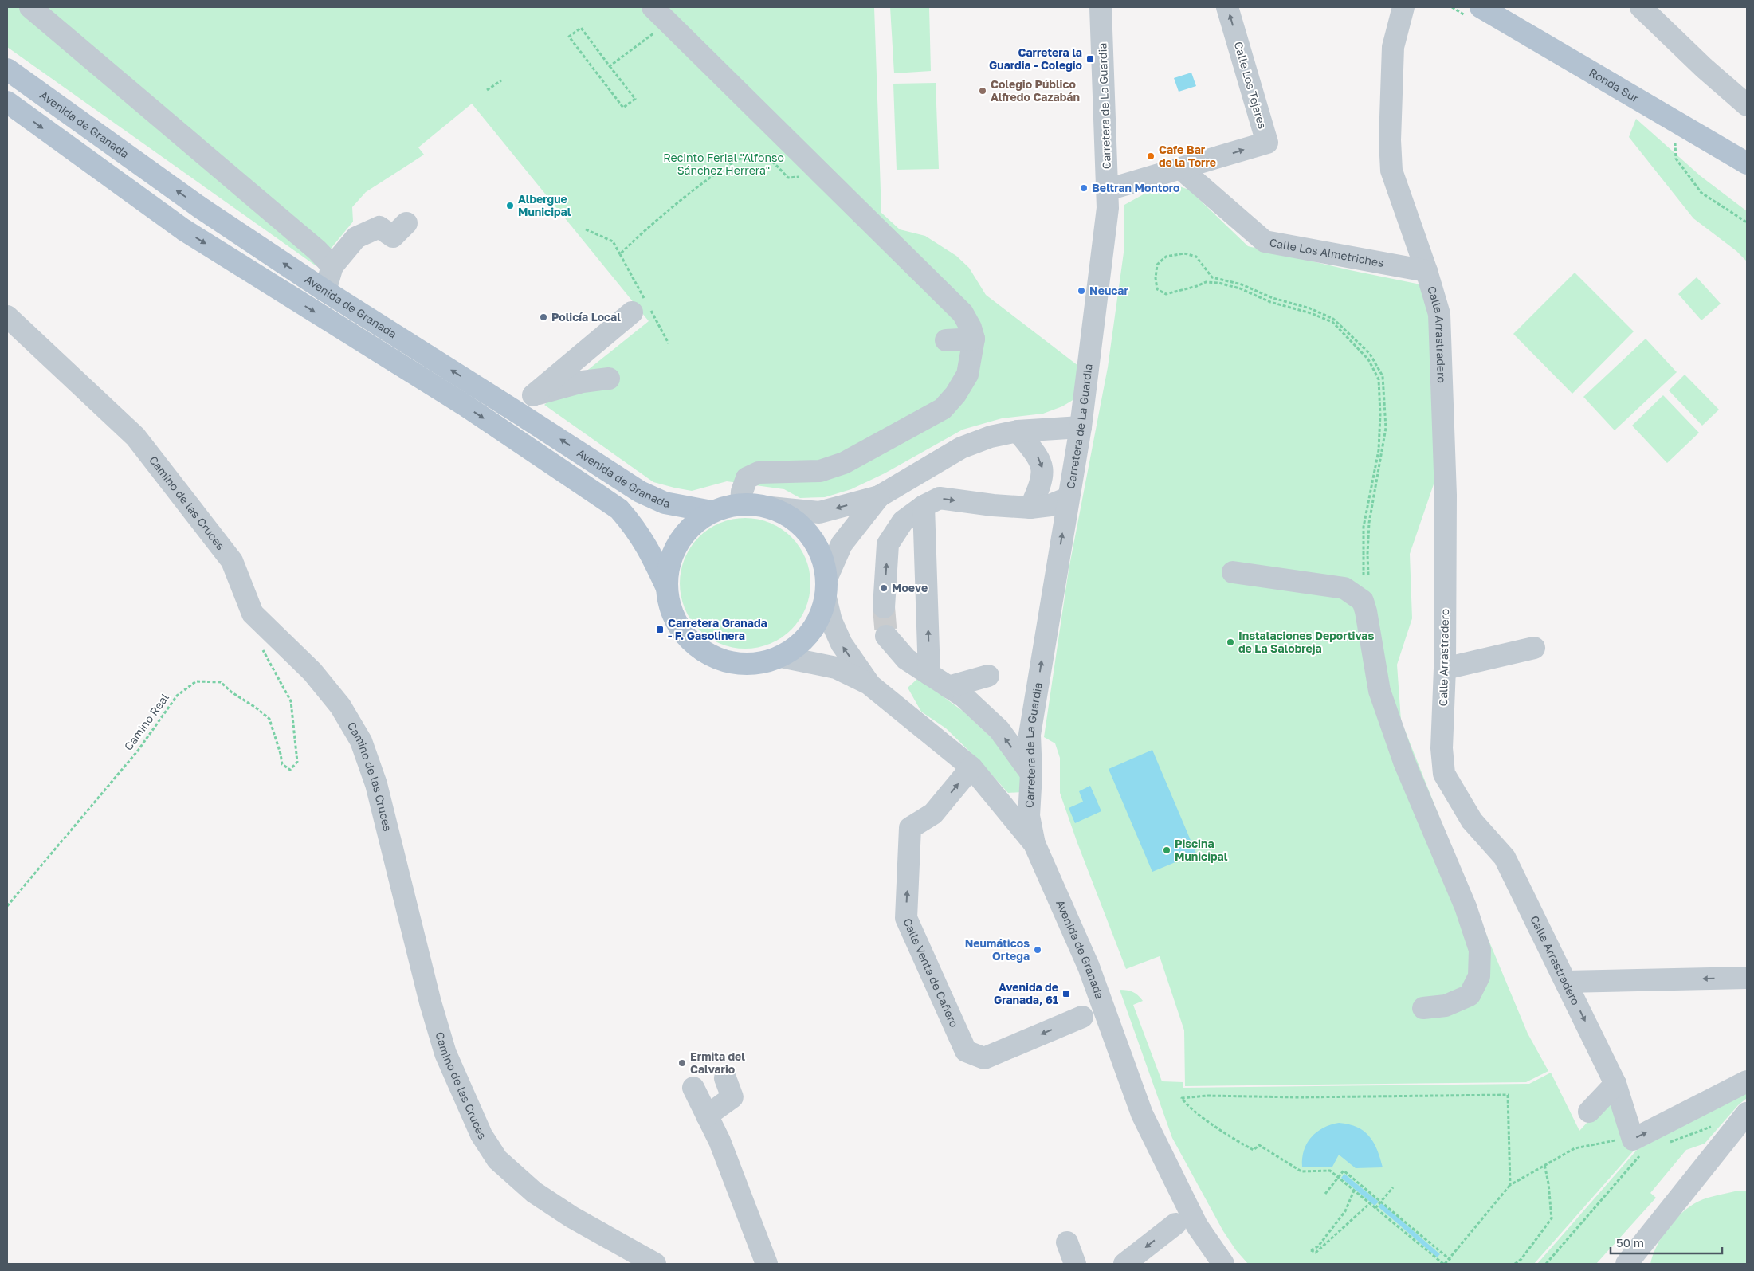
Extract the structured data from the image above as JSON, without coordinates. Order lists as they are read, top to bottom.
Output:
{
  "streets": {
    "main road": ["Ronda Sur", "Avenida de Granada"],
    "street": [
      "Calle Los Tejares",
      "Carretera de La Guardia",
      "Calle Los Almetriches",
      "Calle Arrastradero",
      "Camino de las Cruces",
      "Calle Venta de Cañero"
    ],
    "path": ["Camino Real"]
  },
  "crossings": [
    ["Calle Los Tejares", "Carretera de La Guardia"],
    ["Calle Los Tejares", "Calle Los Almetriches"],
    ["Carretera de La Guardia", "Avenida de Granada"],
    ["Avenida de Granada", "Calle Venta de Cañero"],
    ["Calle Los Almetriches", "Calle Arrastradero"]
  ],
  "parks": ["Recinto Ferial \"Alfonso Sánchez Herrera\""],
  "places": {
    "transit": ["Carretera la Guardia - Colegio", "Carretera Granada - F. Gasolinera", "Avenida de Granada, 61"],
    "other": [
      "Colegio Público Alfredo Cazabán",
      "Cafe Bar de la Torre",
      "Beltran Montoro",
      "Albergue Municipal",
      "Neucar",
      "Policía Local",
      "Moeve",
      "Instalaciones Deportivas de La Salobreja",
      "Piscina Municipal",
      "Neumáticos Ortega",
      "Ermita del Calvario"
    ]
  },
  "scale_bar": "50 m"
}
